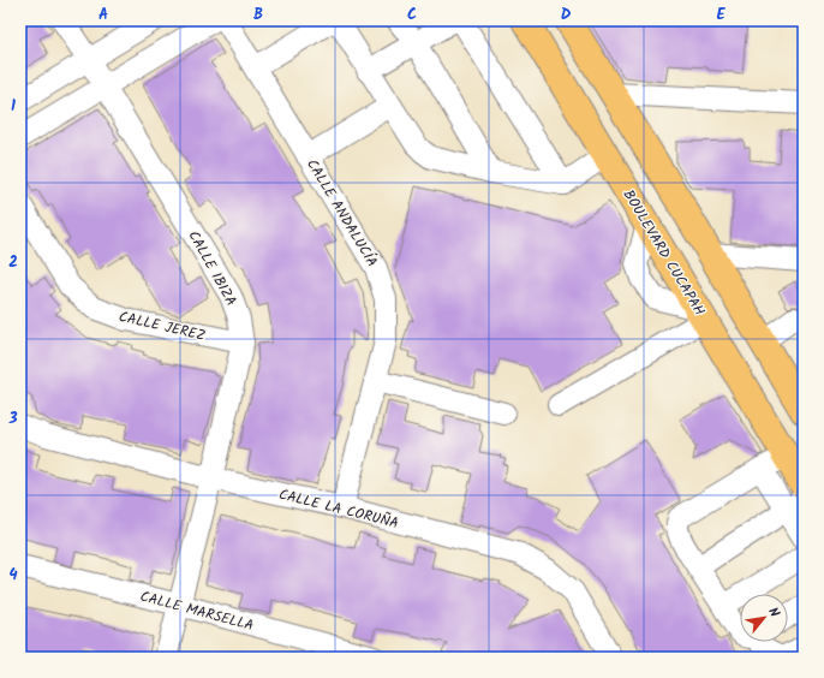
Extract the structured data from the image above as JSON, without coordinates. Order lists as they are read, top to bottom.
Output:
{
  "streets": {
    "main road": ["BOULEVARD CUCAPAH"],
    "street": [
      "CALLE ANDALUCÍA",
      "CALLE IBIZA",
      "CALLE JEREZ",
      "CALLE LA CORUÑA",
      "CALLE MARSELLA"
    ]
  },
  "crossings": [
    ["CALLE ANDALUCÍA", "CALLE LA CORUÑA"],
    ["CALLE IBIZA", "CALLE JEREZ"],
    ["CALLE IBIZA", "CALLE LA CORUÑA"],
    ["CALLE IBIZA", "CALLE MARSELLA"]
  ],
  "north": "top right",
  "grid": {
    "columns": [
      "A",
      "B",
      "C",
      "D",
      "E"
    ],
    "rows": [
      "1",
      "2",
      "3",
      "4"
    ]
  }
}
